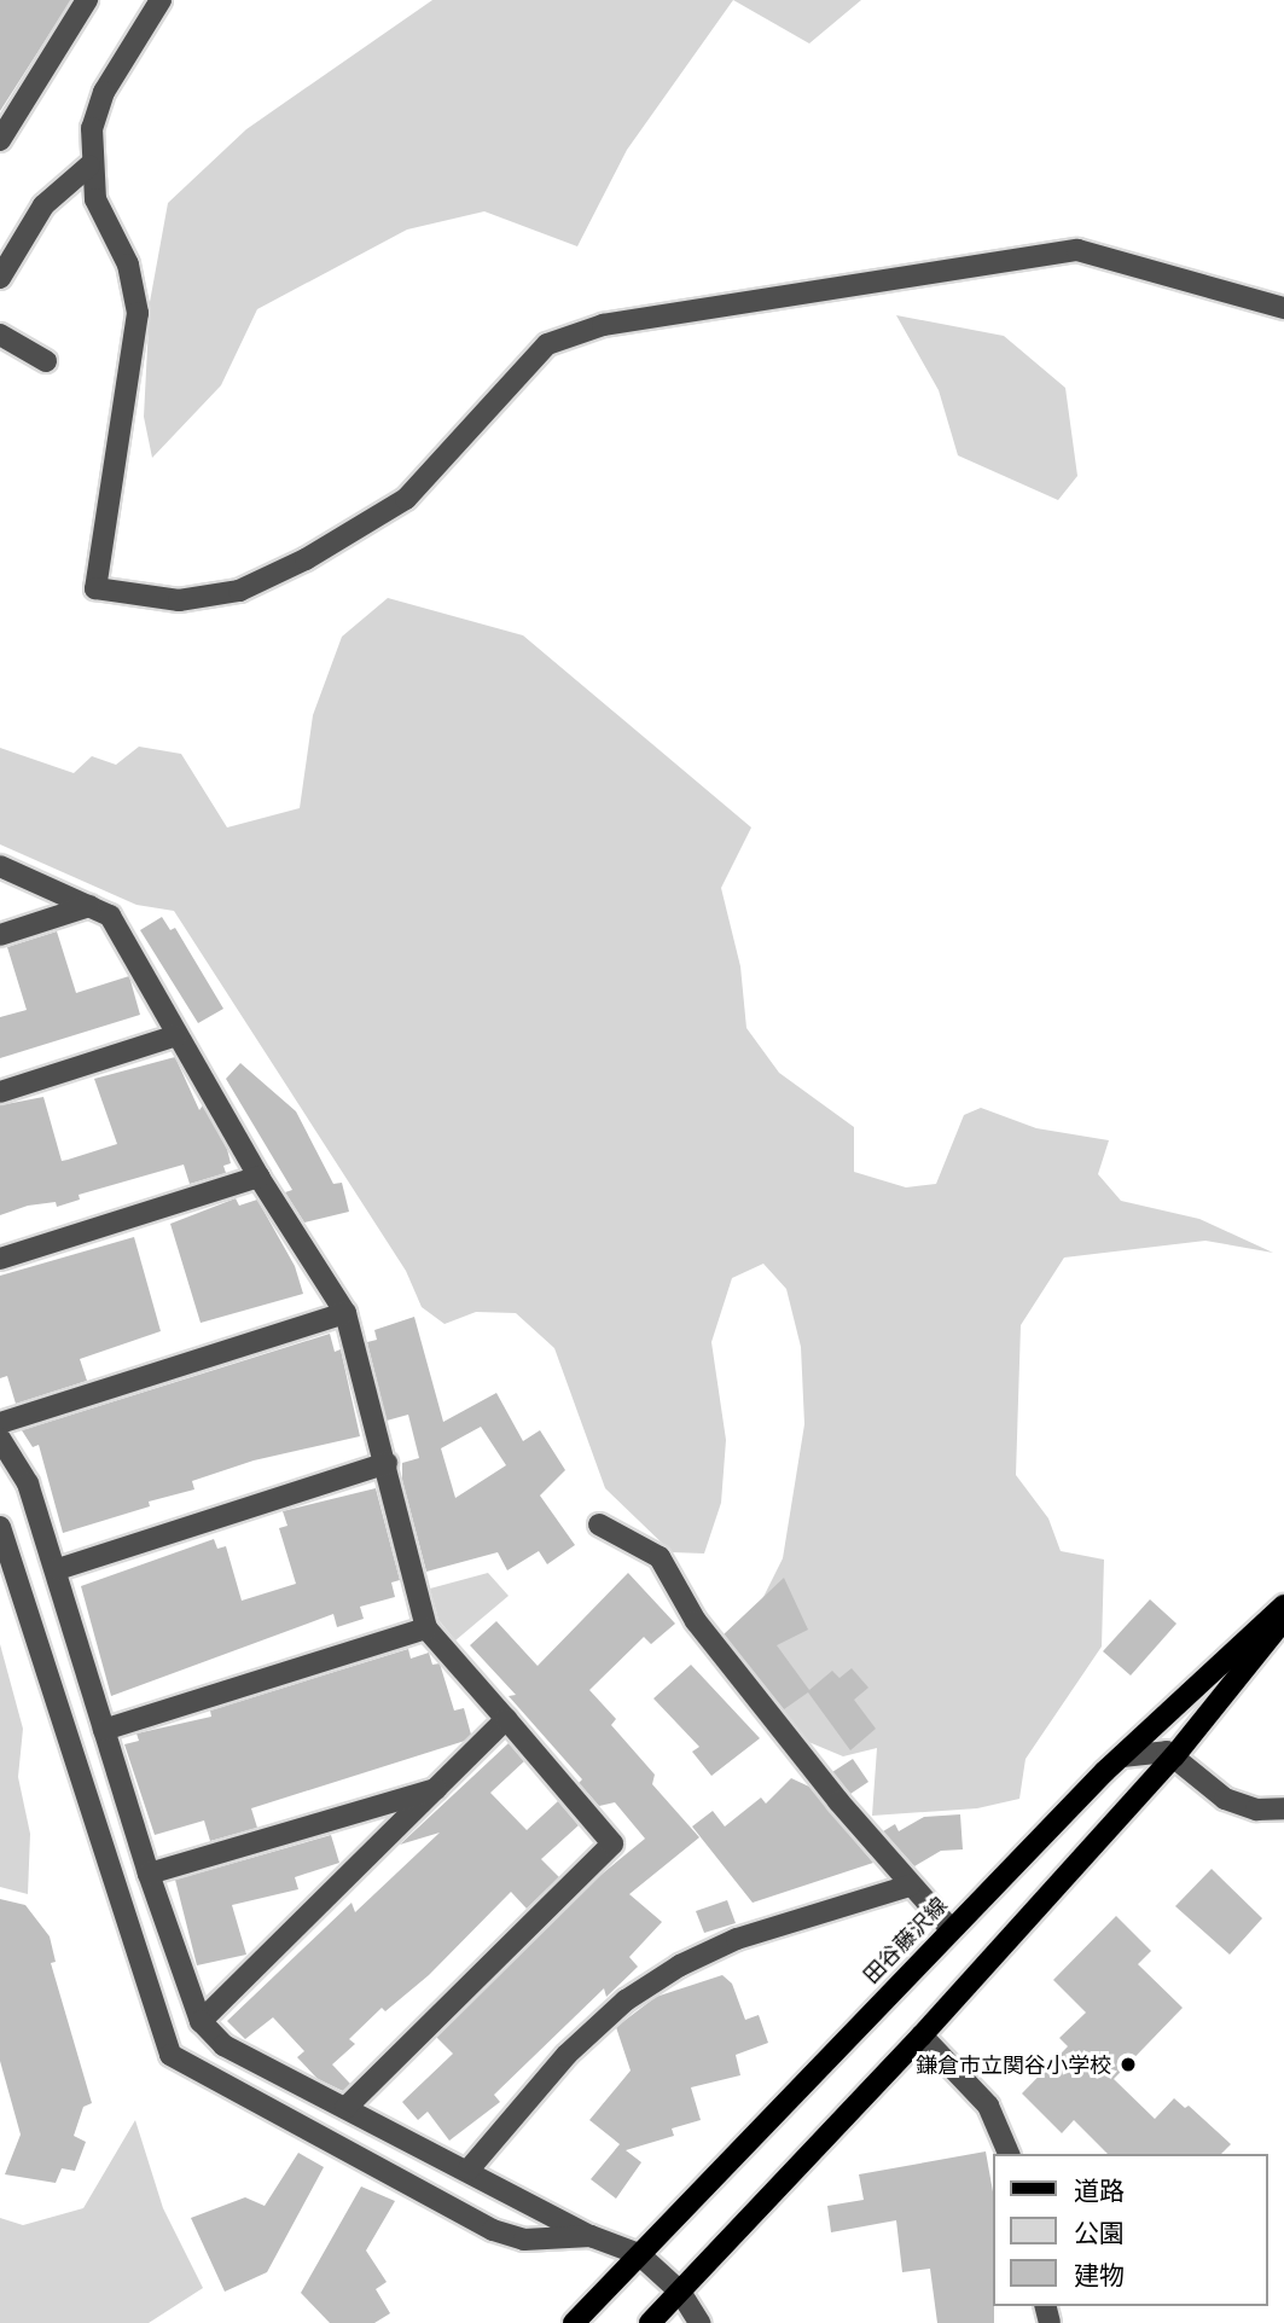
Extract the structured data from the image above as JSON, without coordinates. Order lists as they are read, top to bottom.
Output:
{
  "streets": {
    "main road": ["田谷藤沢線"]
  },
  "places": ["鎌倉市立関谷小学校"],
  "legend": ["道路", "公園", "建物"]
}
